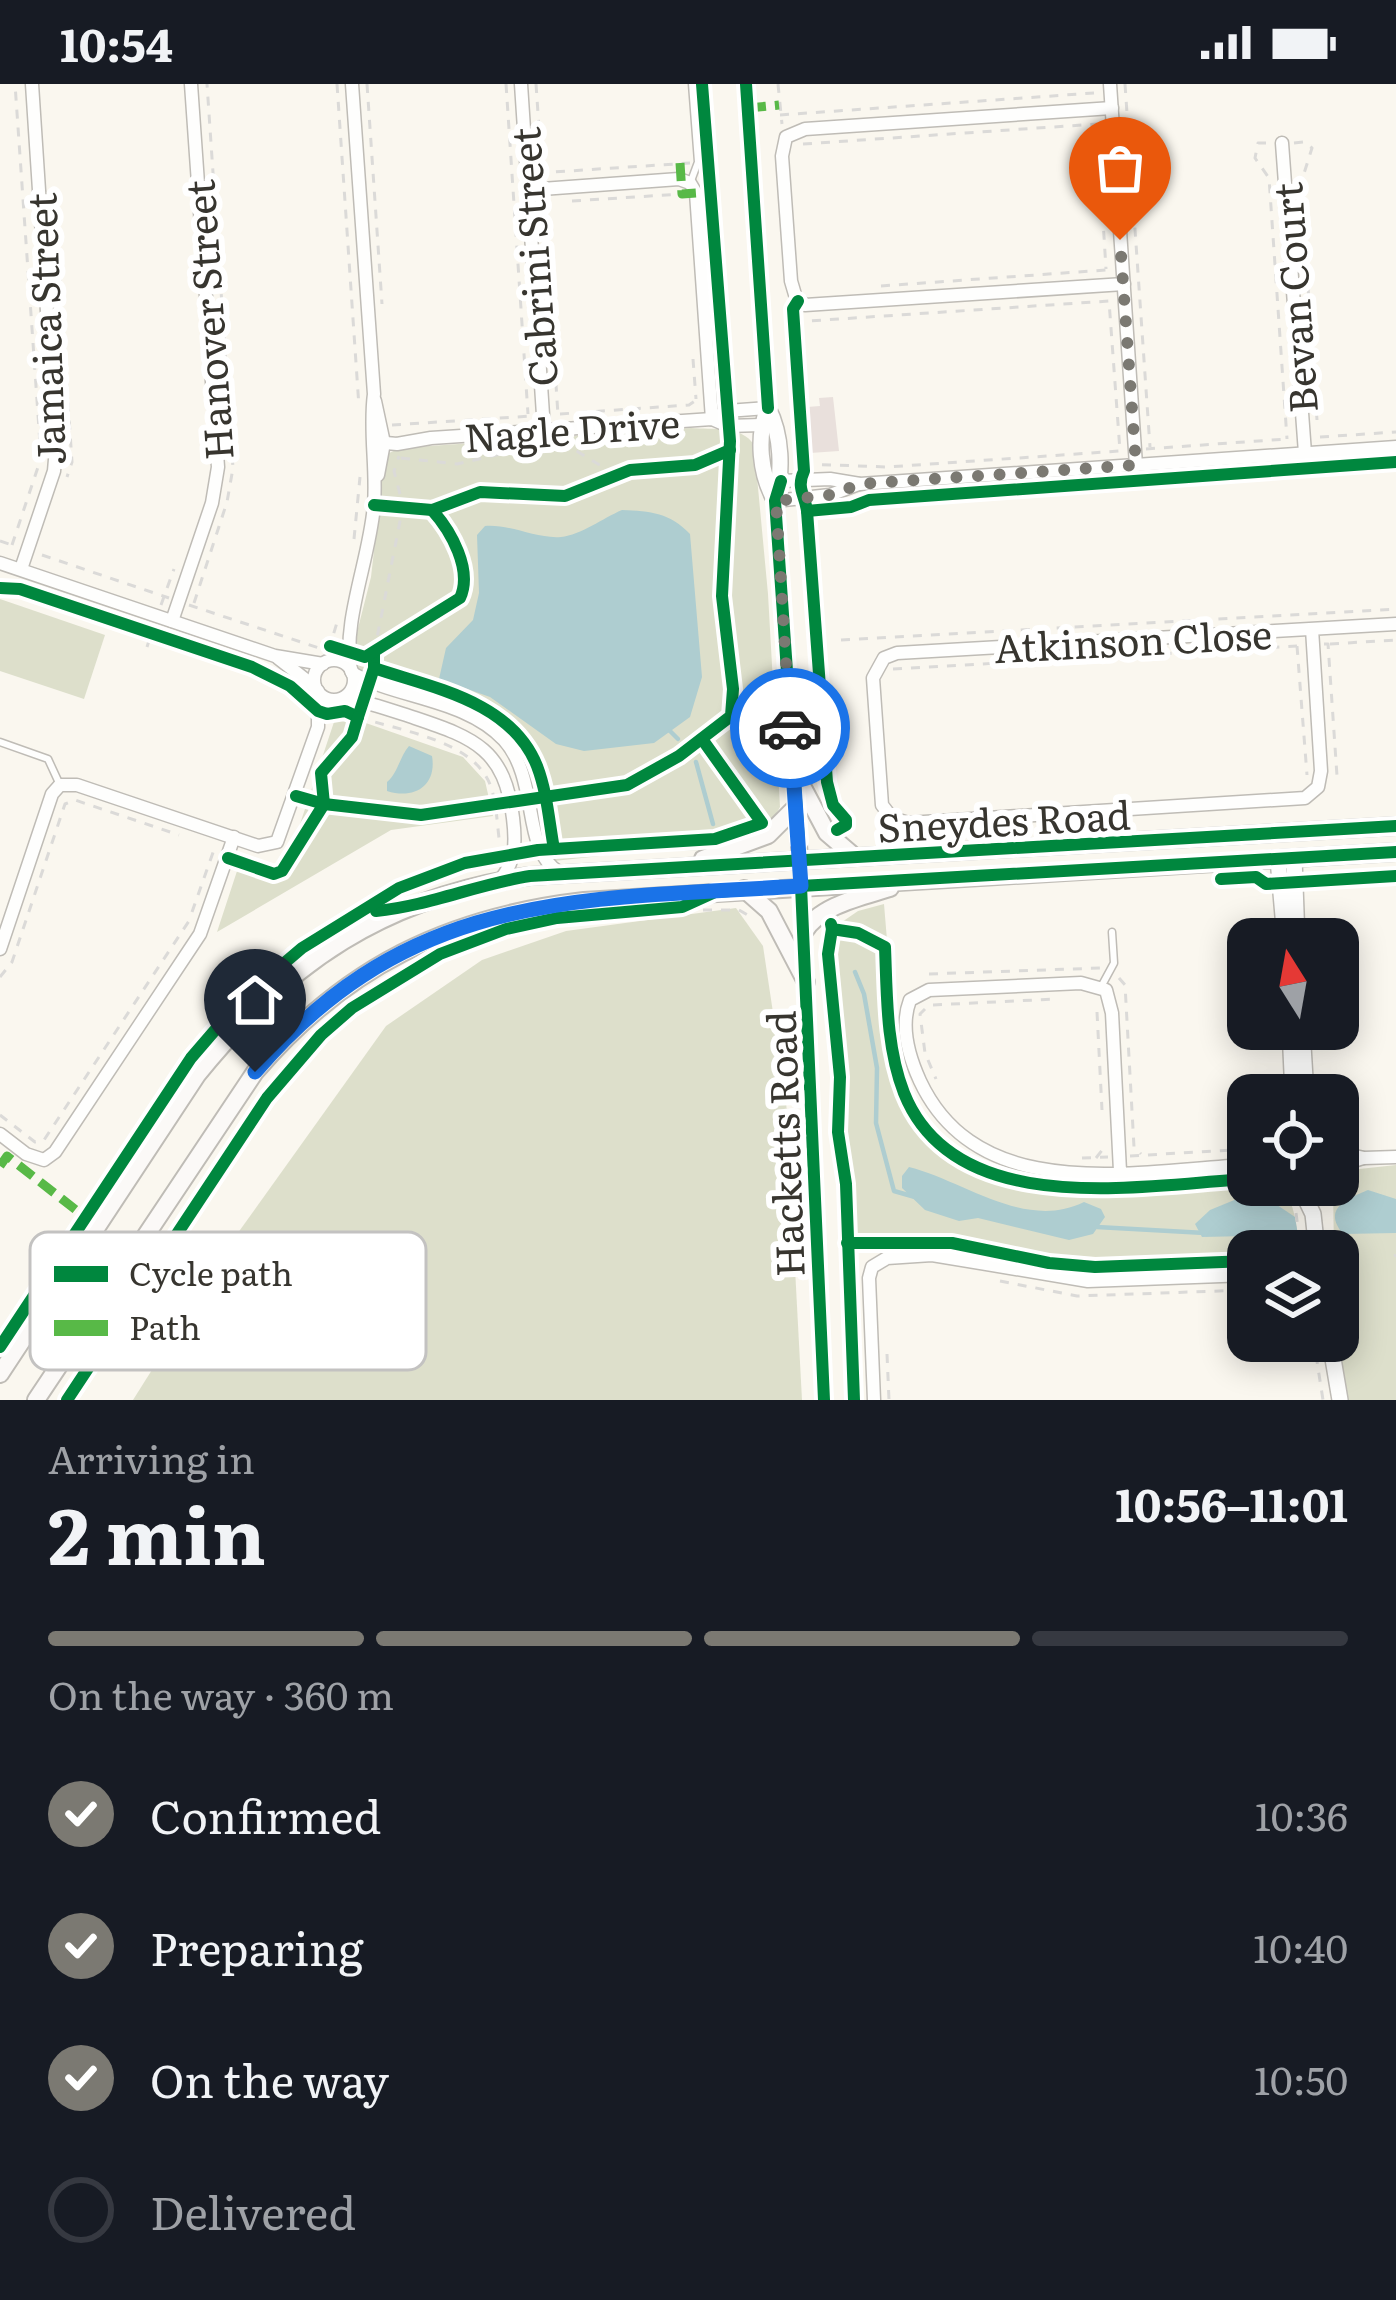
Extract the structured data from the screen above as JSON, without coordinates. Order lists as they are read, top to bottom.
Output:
{
  "streets": {
    "main road": ["Sneydes Road"],
    "street": [
      "Cabrini Street",
      "Bevan Court",
      "Hanover Street",
      "Jamaica Street",
      "Nagle Drive",
      "Atkinson Close",
      "Hacketts Road"
    ]
  },
  "crossings": [
    ["Cabrini Street", "Nagle Drive"],
    ["Sneydes Road", "Hacketts Road"]
  ],
  "legend": ["Cycle path", "Path"],
  "north": "top",
  "page": {
    "status": "10:54",
    "heading": ["2 min", "Arriving in", "10:56–11:01"],
    "bar": "On the way · 360 m",
    "list": [
      ["Confirmed", "10:36"],
      ["Preparing", "10:40"],
      ["On the way", "10:50"],
      "Delivered"
    ]
  }
}
